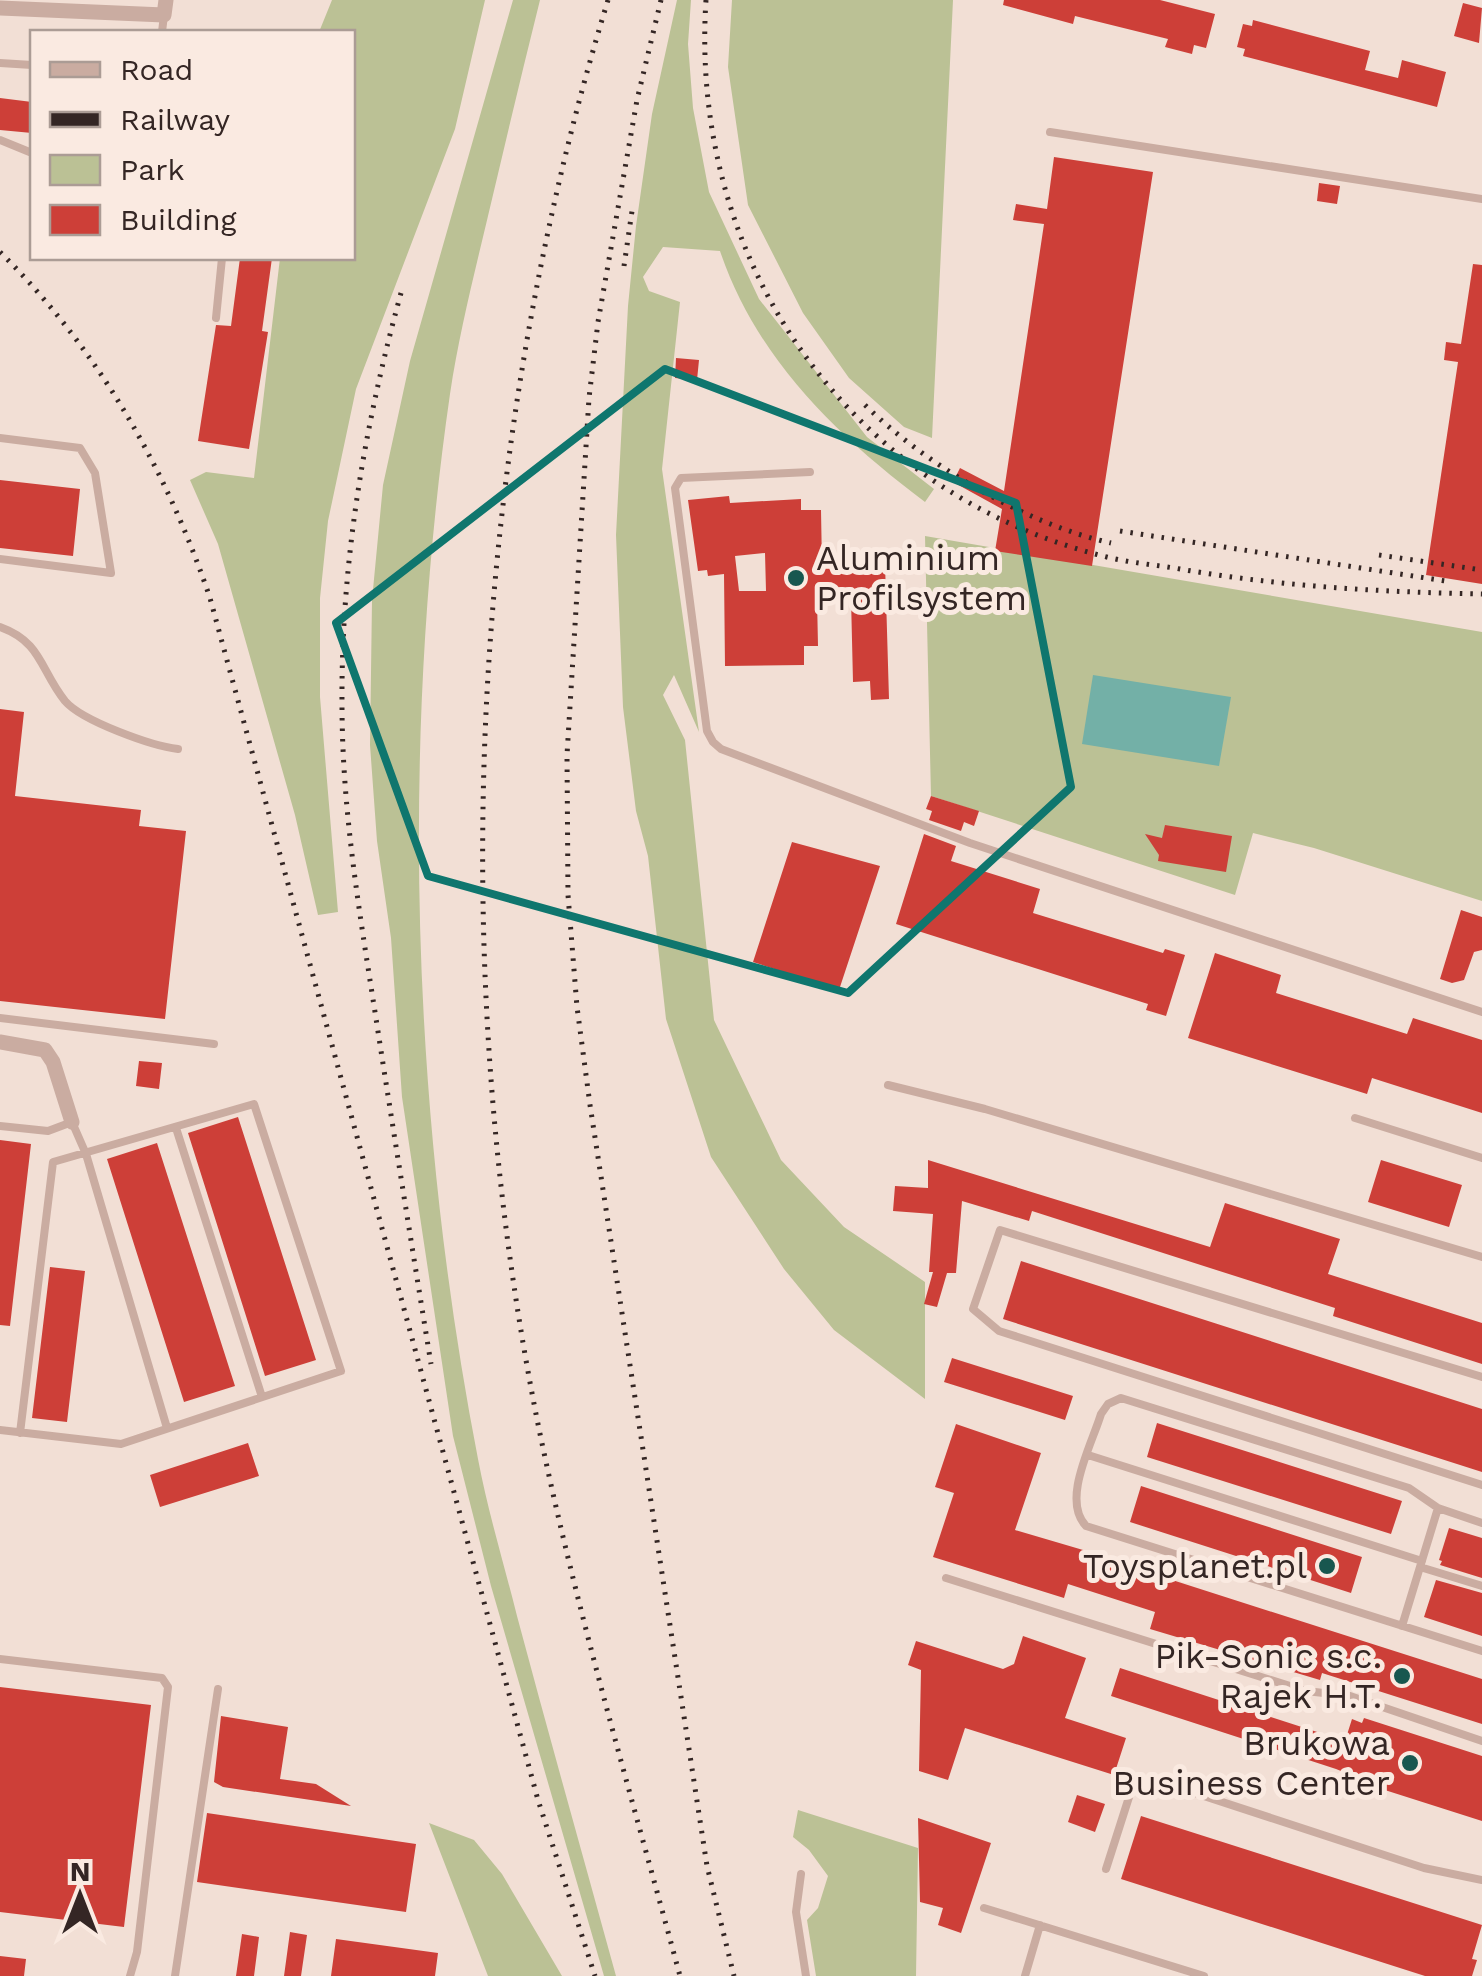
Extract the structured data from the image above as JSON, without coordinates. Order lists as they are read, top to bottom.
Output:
{
  "places": [
    "Aluminium Profilsystem",
    "Toysplanet.pl",
    "Pik-Sonic s.c. Rajek H.T.",
    "Brukowa Business Center"
  ],
  "legend": [
    "Road",
    "Railway",
    "Park",
    "Building"
  ],
  "north": "top"
}
